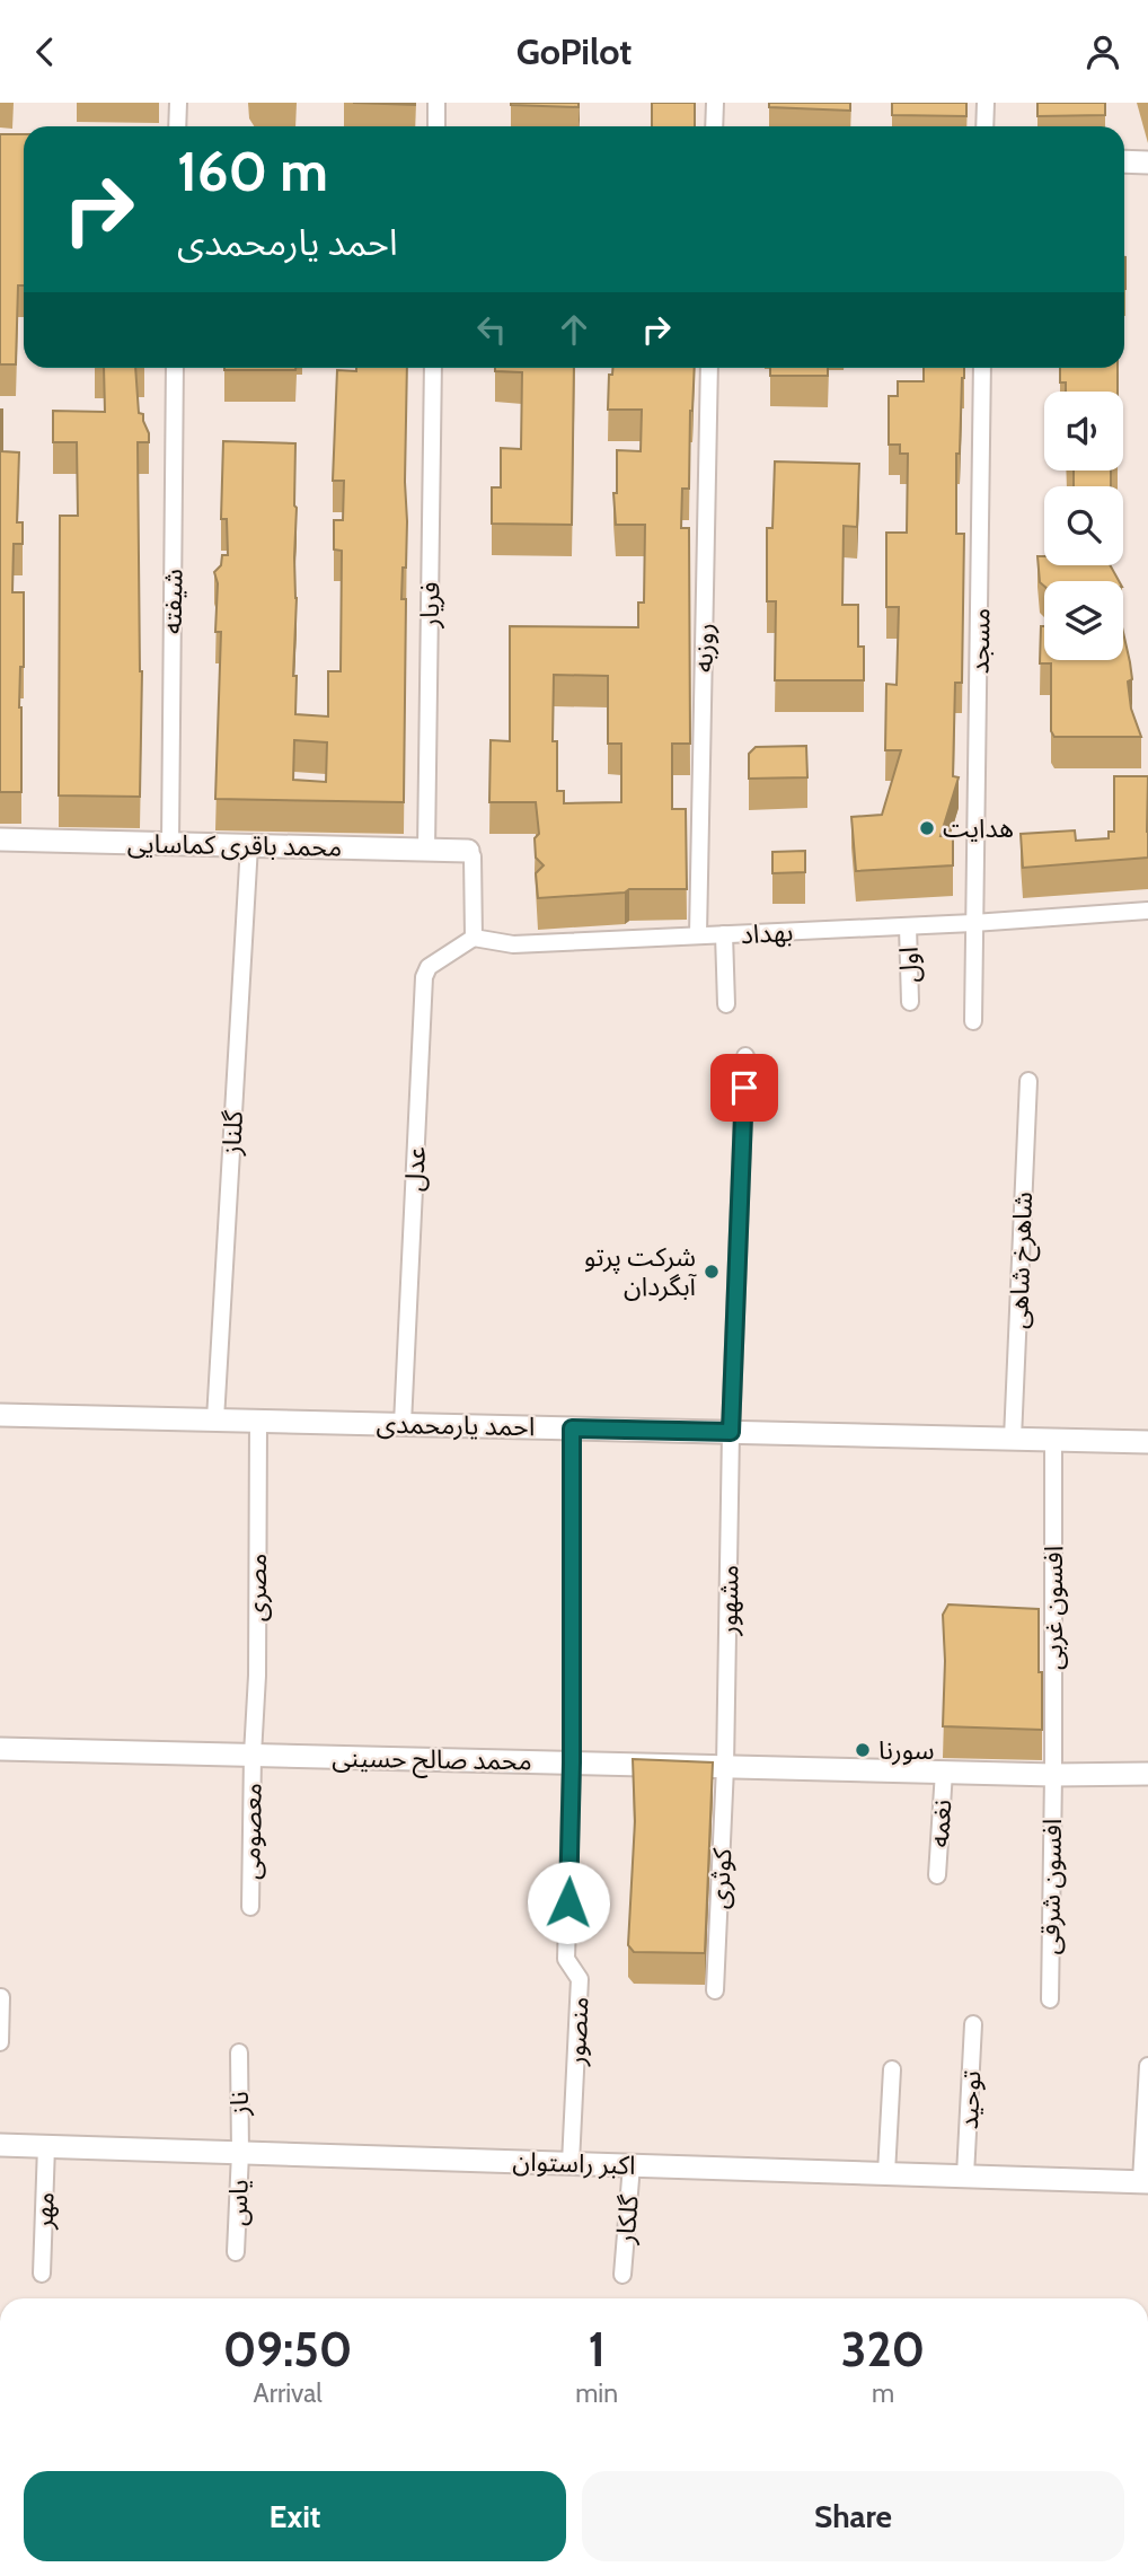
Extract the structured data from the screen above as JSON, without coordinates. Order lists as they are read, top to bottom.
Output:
{
  "streets": {
    "street": [
      "شیفته",
      "فریار",
      "مسجد",
      "روزبه",
      "محمد باقری کماسایی",
      "بهداد",
      "اول",
      "گلناز",
      "عدل",
      "شاهرخ شاهی",
      "احمد یارمحمدی",
      "مصری",
      "مشهور",
      "افسون غربی",
      "محمد صالح حسینی",
      "نغمه",
      "معصومی",
      "کوثری",
      "افسون شرقی",
      "منصور",
      "توحید",
      "ناز",
      "اکبر راستوان",
      "یاس",
      "مهر",
      "گلکار"
    ]
  },
  "crossings": [
    ["شیفته", "محمد باقری کماسایی"],
    ["فریار", "محمد باقری کماسایی"],
    ["مسجد", "بهداد"],
    ["روزبه", "بهداد"],
    ["محمد باقری کماسایی", "گلناز"],
    ["بهداد", "اول"],
    ["بهداد", "عدل"],
    ["گلناز", "احمد یارمحمدی"],
    ["عدل", "احمد یارمحمدی"],
    ["شاهرخ شاهی", "احمد یارمحمدی"],
    ["احمد یارمحمدی", "مصری"],
    ["احمد یارمحمدی", "مشهور"],
    ["احمد یارمحمدی", "افسون غربی"],
    ["احمد یارمحمدی", "منصور"],
    ["مصری", "محمد صالح حسینی"],
    ["مصری", "معصومی"],
    ["مشهور", "محمد صالح حسینی"],
    ["مشهور", "کوثری"],
    ["افسون غربی", "محمد صالح حسینی"],
    ["افسون غربی", "افسون شرقی"],
    ["محمد صالح حسینی", "نغمه"],
    ["محمد صالح حسینی", "معصومی"],
    ["محمد صالح حسینی", "کوثری"],
    ["محمد صالح حسینی", "افسون شرقی"],
    ["محمد صالح حسینی", "منصور"],
    ["منصور", "اکبر راستوان"],
    ["توحید", "اکبر راستوان"],
    ["ناز", "اکبر راستوان"],
    ["ناز", "یاس"],
    ["اکبر راستوان", "یاس"],
    ["اکبر راستوان", "مهر"],
    ["اکبر راستوان", "گلکار"]
  ],
  "places": ["هدایت", "شرکت پرتو آبگردان", "سورنا"],
  "page": {
    "header": "GoPilot",
    "turn": ["160 m", "احمد یارمحمدی"],
    "eta": [
      "09:50",
      "Arrival",
      "1",
      "min",
      "320",
      "m"
    ],
    "buttons": ["Exit", "Share"]
  }
}
